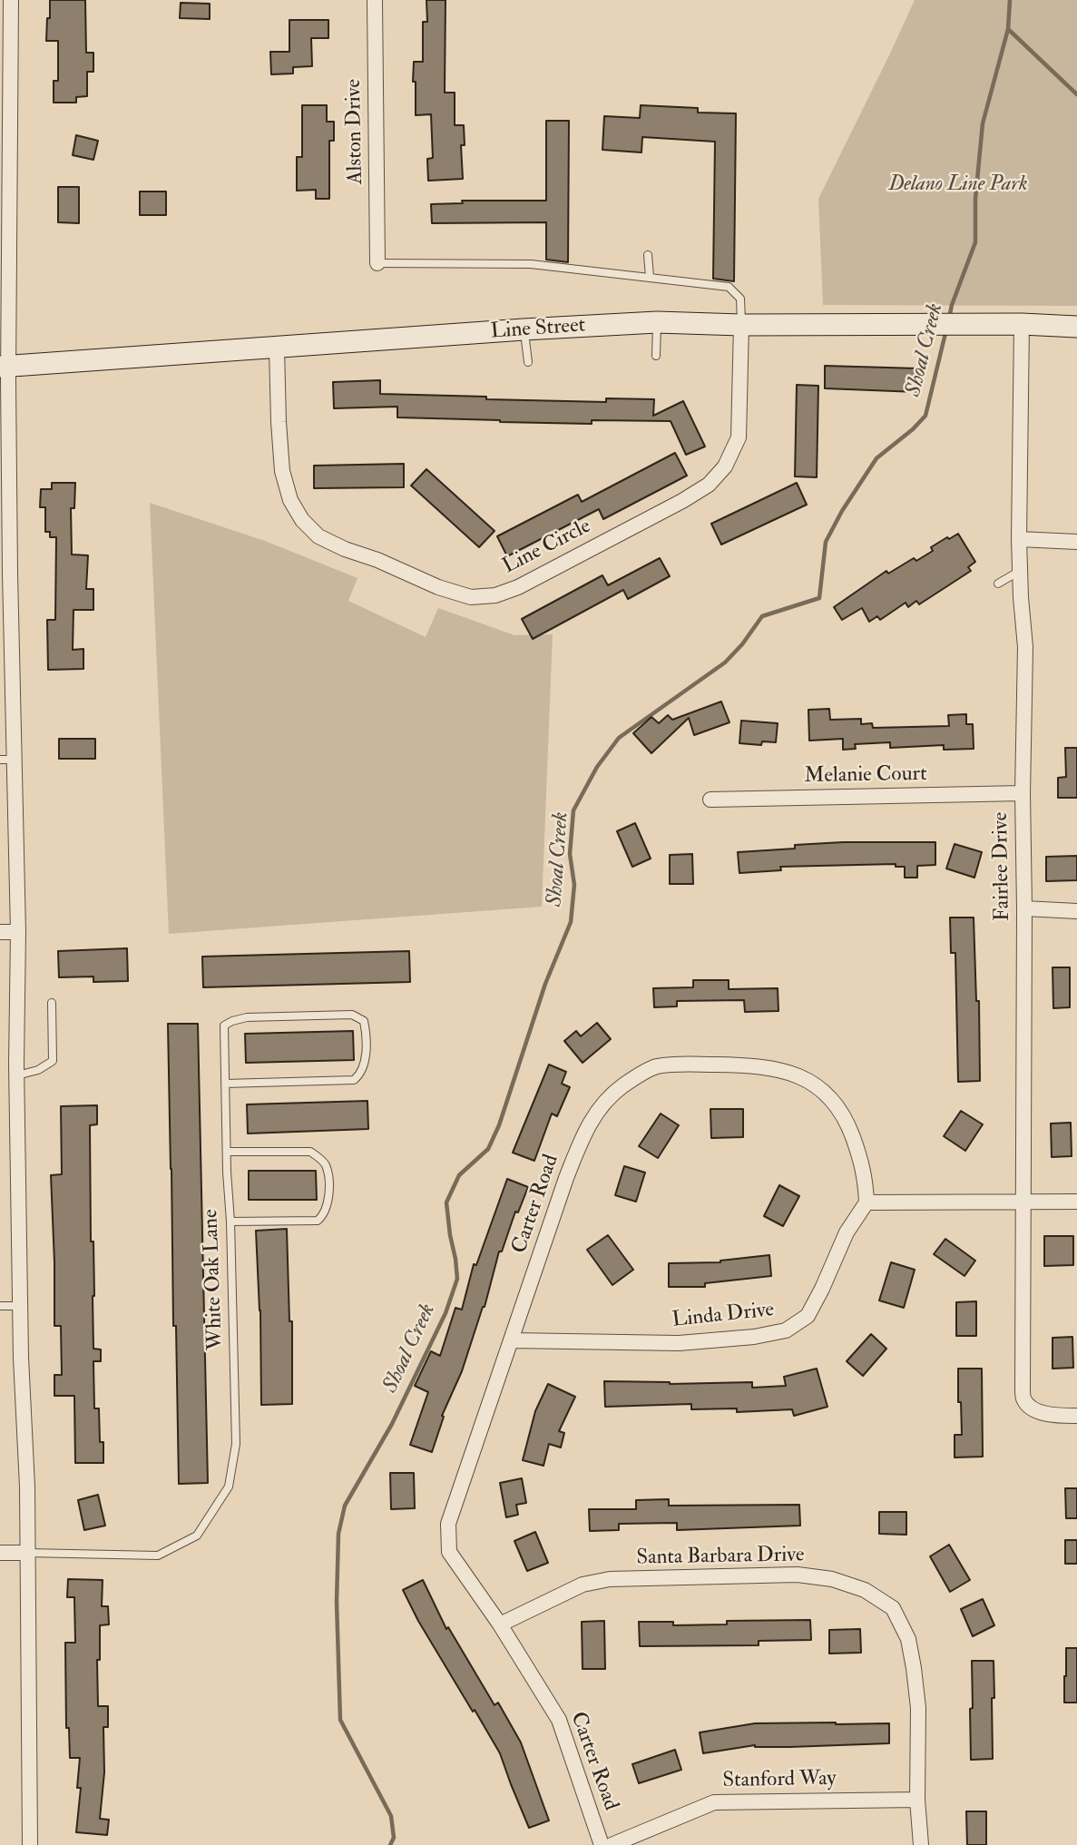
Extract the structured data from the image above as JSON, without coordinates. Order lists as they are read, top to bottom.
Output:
{
  "streets": {
    "street": [
      "Alston Drive",
      "Line Street",
      "Line Circle",
      "Melanie Court",
      "Fairlee Drive",
      "Carter Road",
      "Linda Drive",
      "Santa Barbara Drive",
      "Stanford Way"
    ],
    "lane": ["White Oak Lane"]
  },
  "crossings": [
    ["Line Street", "Line Circle"],
    ["Line Street", "Fairlee Drive"],
    ["Melanie Court", "Fairlee Drive"],
    ["Carter Road", "Linda Drive"],
    ["Carter Road", "Santa Barbara Drive"],
    ["Santa Barbara Drive", "Stanford Way"]
  ],
  "water": ["Shoal Creek"],
  "parks": ["Delano Line Park"]
}
